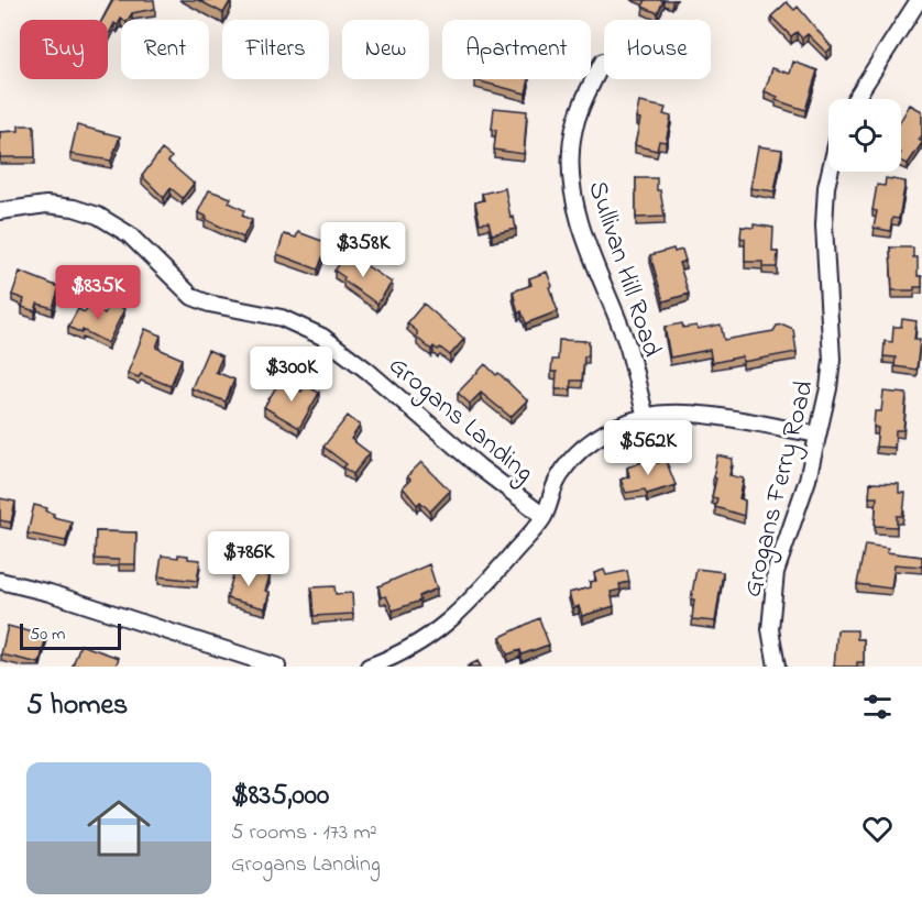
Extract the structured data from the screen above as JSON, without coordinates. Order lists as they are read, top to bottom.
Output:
{
  "streets": {
    "street": ["Sullivan Hill Road", "Grogans Landing", "Grogans Ferry Road"]
  },
  "scale_bar": "50 m",
  "page": {
    "chip": [
      "Buy",
      "Rent",
      "Filters",
      "New",
      "Apartment",
      "House"
    ],
    "price": [
      "$358K",
      "$835K",
      "$300K",
      "$562K",
      "$786K"
    ],
    "scale": "50 m",
    "heading": "5 homes",
    "list": [
      {
        "name": "$835,000",
        "note": "5 rooms · 173 m² · Grogans Landing"
      }
    ]
  }
}
